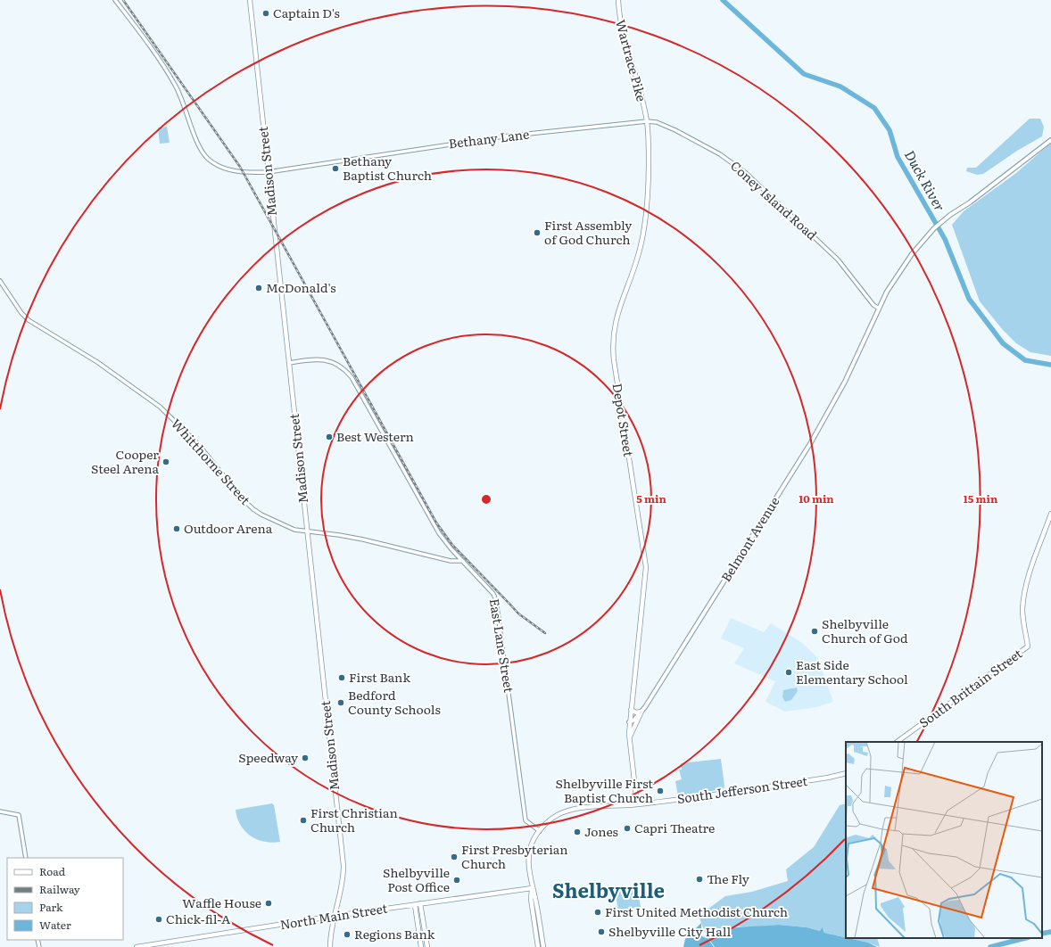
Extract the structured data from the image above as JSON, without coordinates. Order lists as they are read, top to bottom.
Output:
{
  "streets": {
    "main road": [
      "Wartrace Pike",
      "Madison Street",
      "Depot Street",
      "Belmont Avenue",
      "South Brittain Street",
      "South Jefferson Street",
      "North Main Street"
    ],
    "street": [
      "Bethany Lane",
      "Coney Island Road",
      "Whitthorne Street",
      "East Lane Street"
    ]
  },
  "crossings": [
    ["Wartrace Pike", "Bethany Lane"],
    ["Wartrace Pike", "Coney Island Road"],
    ["Wartrace Pike", "Depot Street"],
    ["Bethany Lane", "Madison Street"],
    ["Bethany Lane", "Coney Island Road"],
    ["Bethany Lane", "Depot Street"],
    ["Madison Street", "Whitthorne Street"],
    ["Madison Street", "East Lane Street"],
    ["Madison Street", "North Main Street"],
    ["Coney Island Road", "Depot Street"],
    ["Coney Island Road", "Belmont Avenue"],
    ["Depot Street", "Belmont Avenue"],
    ["Depot Street", "South Jefferson Street"],
    ["Whitthorne Street", "East Lane Street"],
    ["East Lane Street", "South Jefferson Street"]
  ],
  "districts": ["Shelbyville"],
  "water": ["Duck River"],
  "places": [
    "Captain D's",
    "Bethany Baptist Church",
    "First Assembly of God Church",
    "McDonald's",
    "Best Western",
    "Cooper Steel Arena",
    "Outdoor Arena",
    "Shelbyville Church of God",
    "East Side Elementary School",
    "First Bank",
    "Bedford County Schools",
    "Speedway",
    "Shelbyville First Baptist Church",
    "First Christian Church",
    "Capri Theatre",
    "Jones",
    "First Presbyterian Church",
    "The Fly",
    "Shelbyville Post Office",
    "Waffle House",
    "First United Methodist Church",
    "Chick-fil-A",
    "Shelbyville City Hall",
    "Regions Bank"
  ],
  "legend": [
    "Road",
    "Railway",
    "Park",
    "Water"
  ],
  "rings": ["5 min", "10 min", "15 min"]
}
